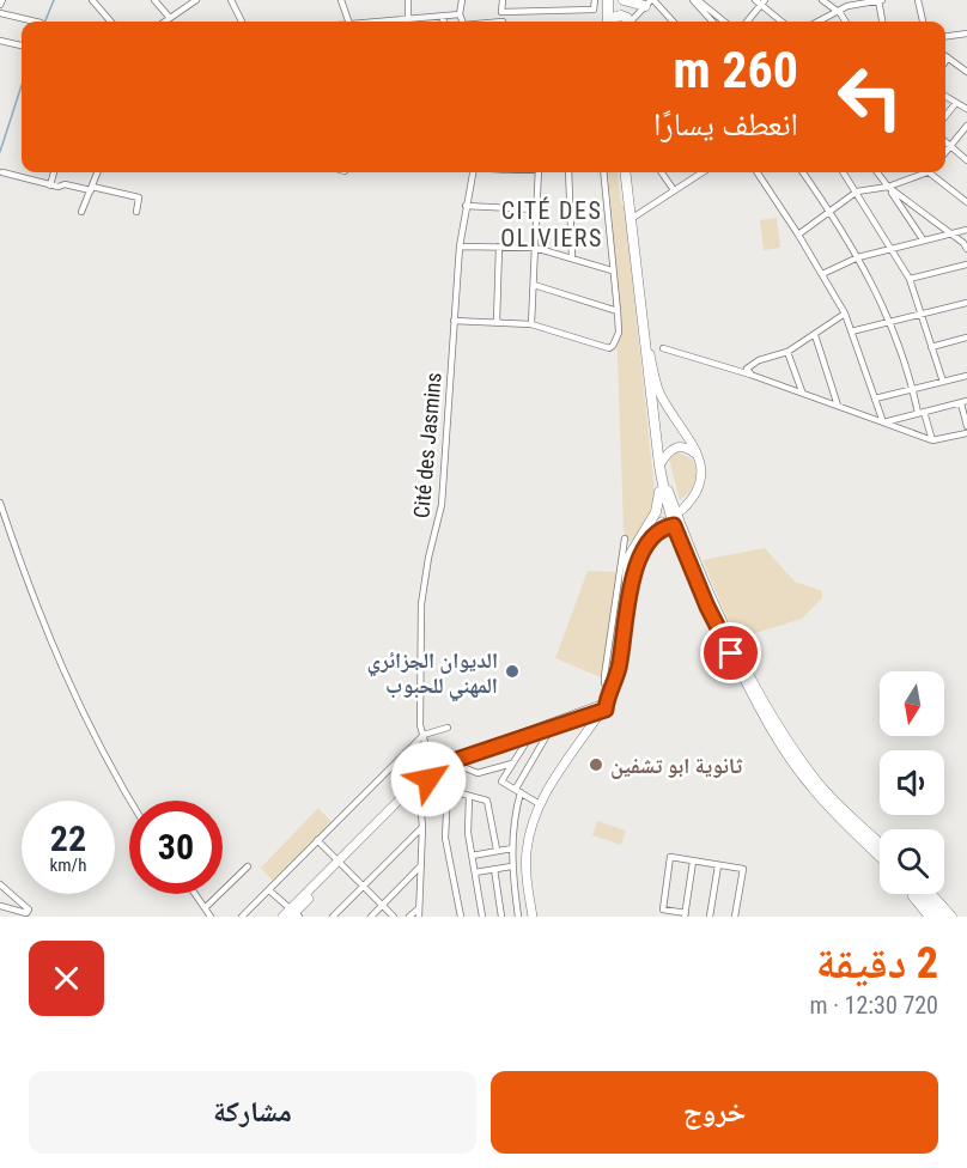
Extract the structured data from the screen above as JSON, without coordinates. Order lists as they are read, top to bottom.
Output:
{
  "streets": {
    "street": ["Cité des Jasmins"]
  },
  "districts": ["CITÉ DES OLIVIERS"],
  "places": ["الديوان الجزائري المهني للحبوب", "ثانوية ابو تشفين"],
  "north": "bottom",
  "page": {
    "turn": ["260 m", "انعطف يسارًا"],
    "speed": "22 km/h",
    "limit": "30",
    "heading": ["2 دقيقة", "720 m · 12:30"],
    "buttons": ["خروج", "مشاركة"]
  }
}
